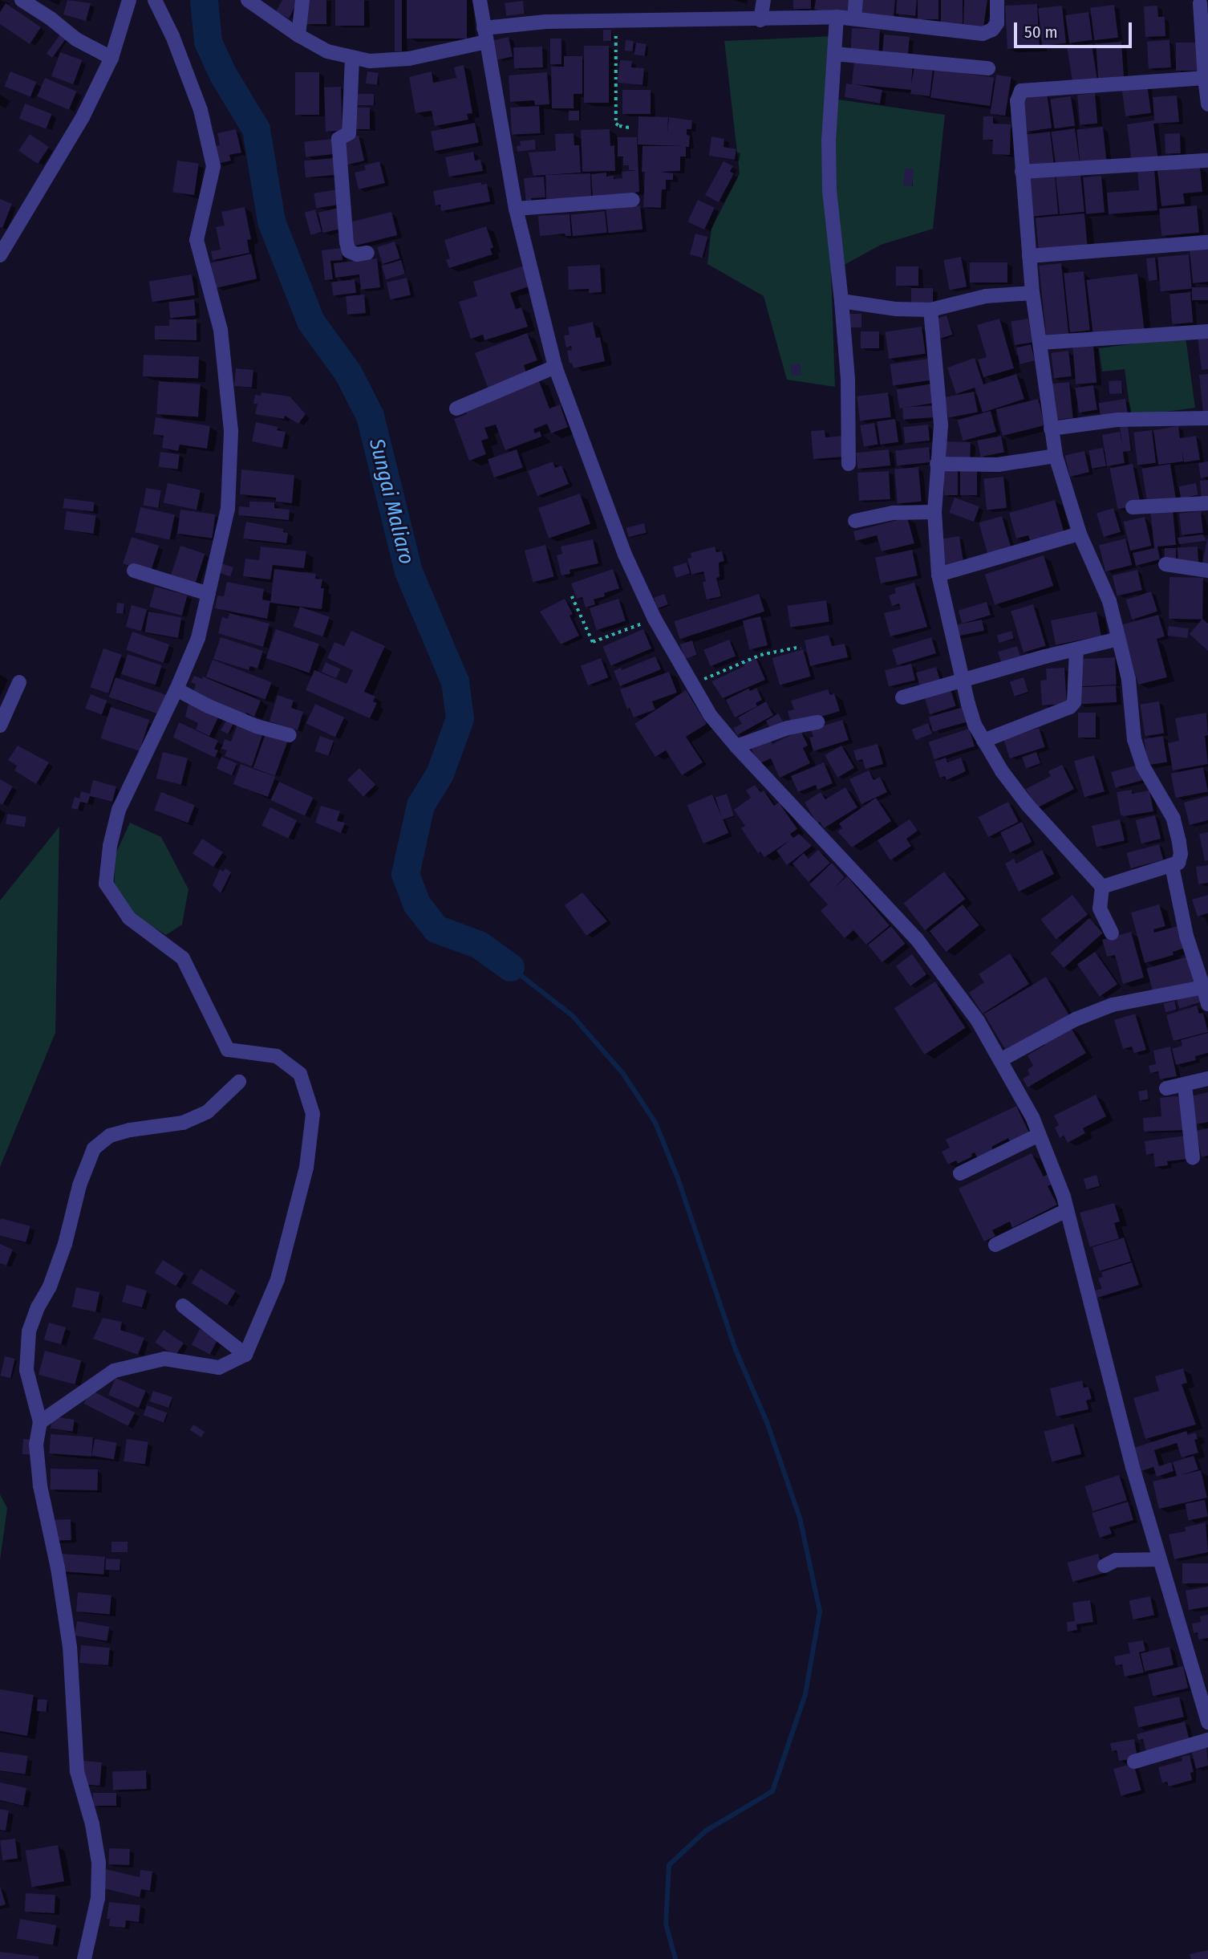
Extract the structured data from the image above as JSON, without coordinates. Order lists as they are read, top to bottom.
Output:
{
  "water": ["Sungai Maliaro"],
  "scale_bar": "50 m"
}
